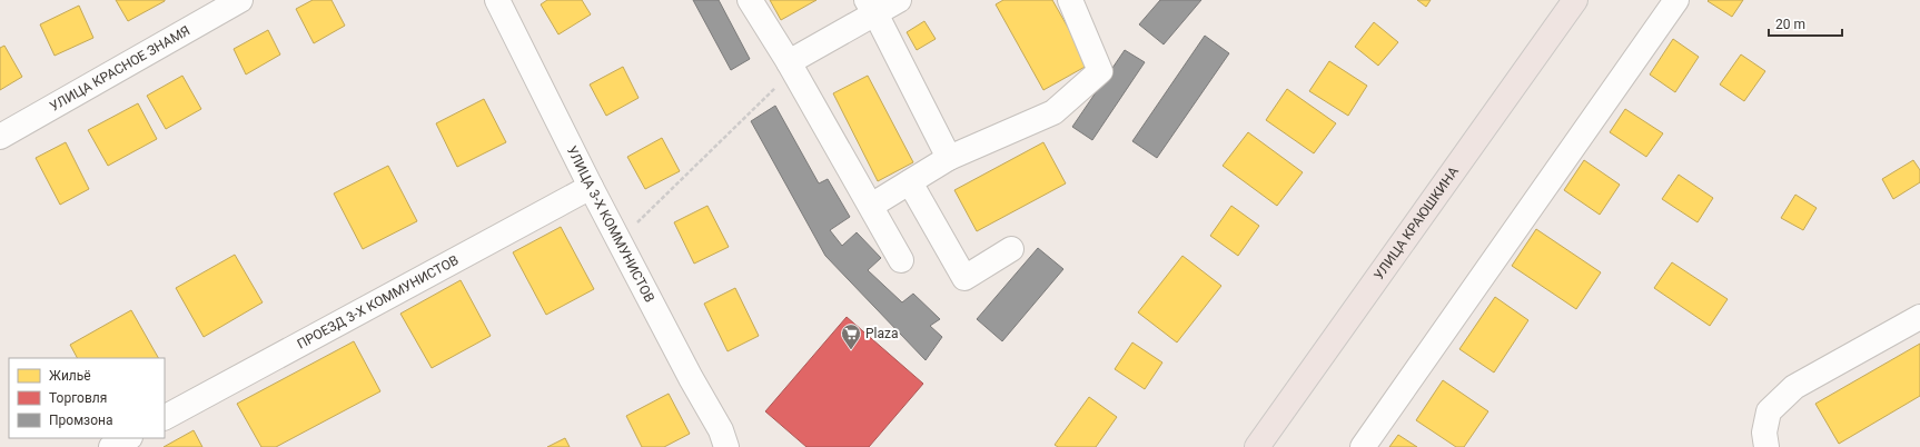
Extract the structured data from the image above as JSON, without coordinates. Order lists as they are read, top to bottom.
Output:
{
  "streets": {
    "main road": ["УЛИЦА КРАЮШКИНА"],
    "street": ["УЛИЦА КРАСНОЕ ЗНАМЯ", "УЛИЦА 3-Х КОММУНИСТОВ", "ПРОЕЗД 3-Х КОММУНИСТОВ"]
  },
  "crossings": [
    ["УЛИЦА 3-Х КОММУНИСТОВ", "ПРОЕЗД 3-Х КОММУНИСТОВ"]
  ],
  "places": {
    "supermarket": ["Plaza"]
  },
  "legend": ["Жильё", "Торговля", "Промзона"],
  "scale_bar": "20 m"
}
